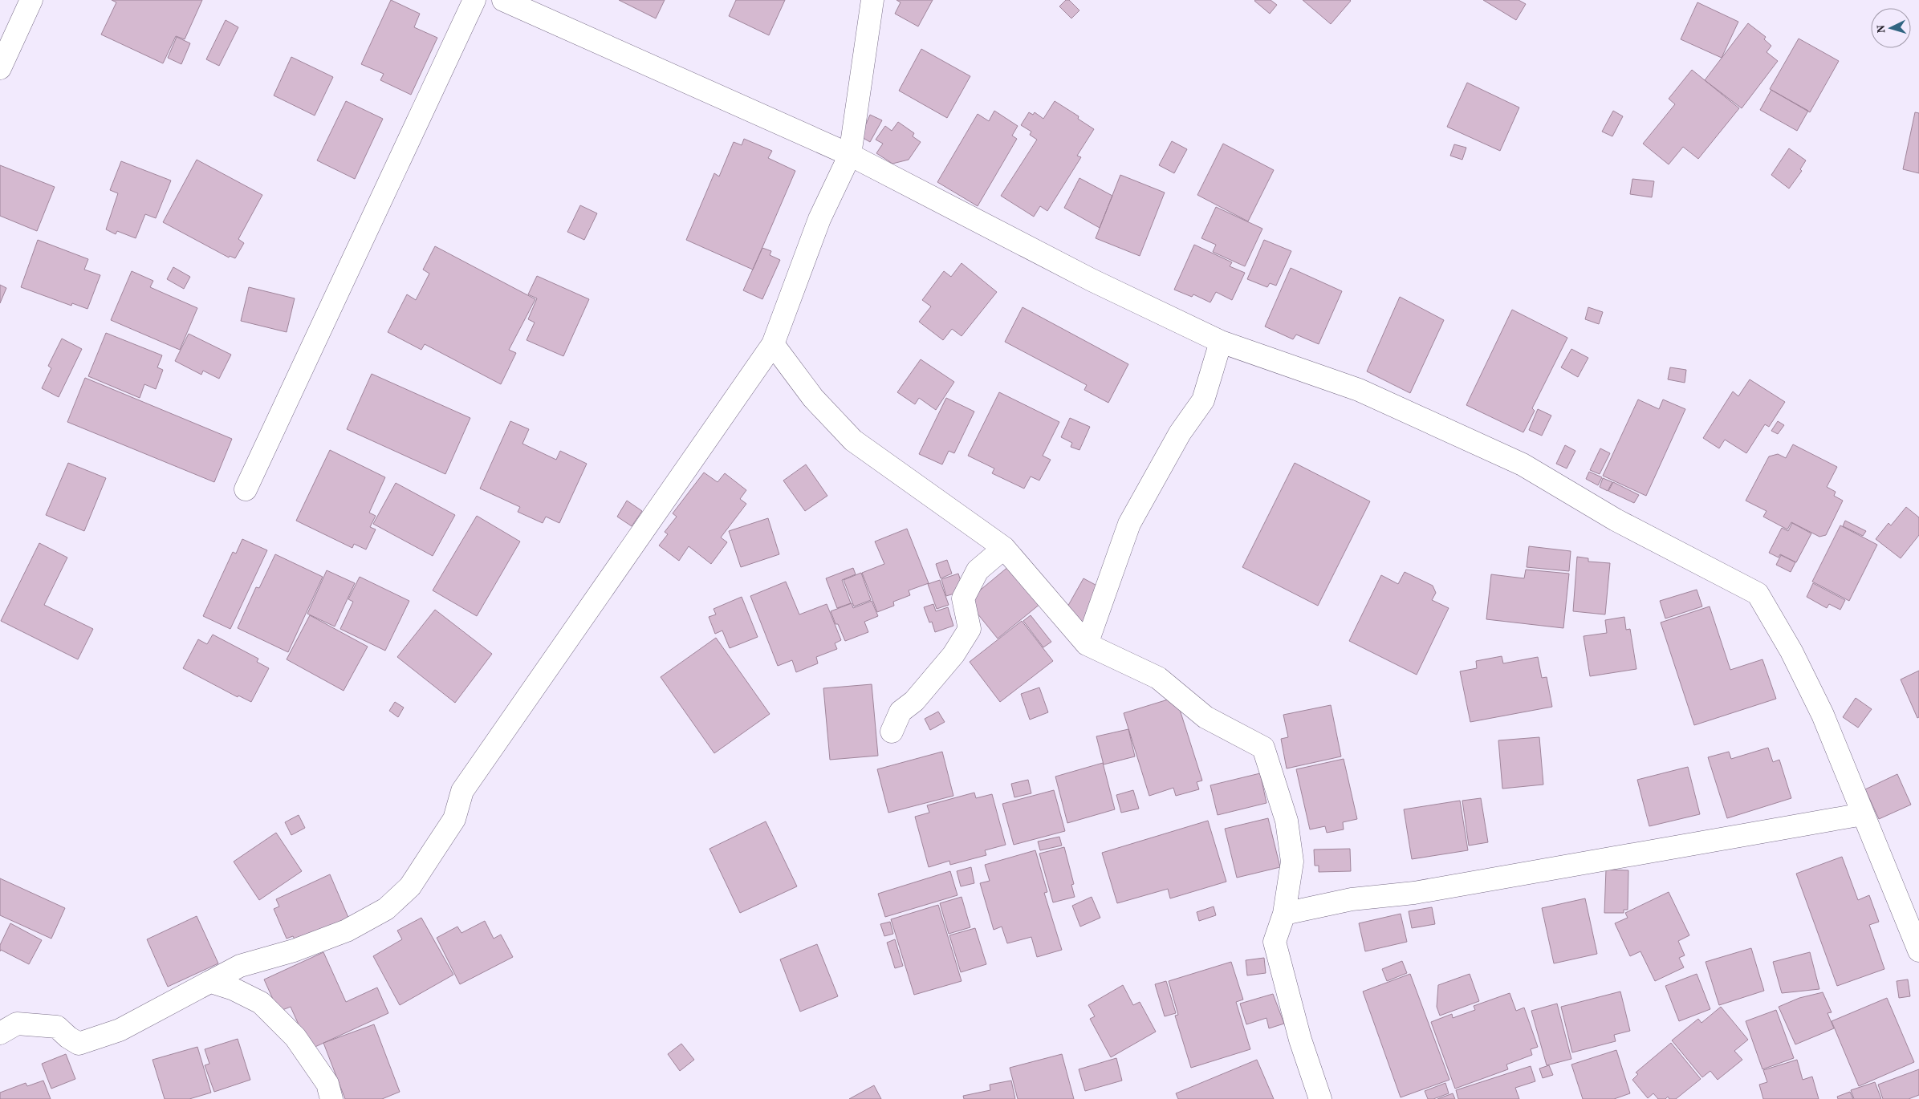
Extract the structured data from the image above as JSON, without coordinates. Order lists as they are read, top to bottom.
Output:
{
  "north": "left"
}
